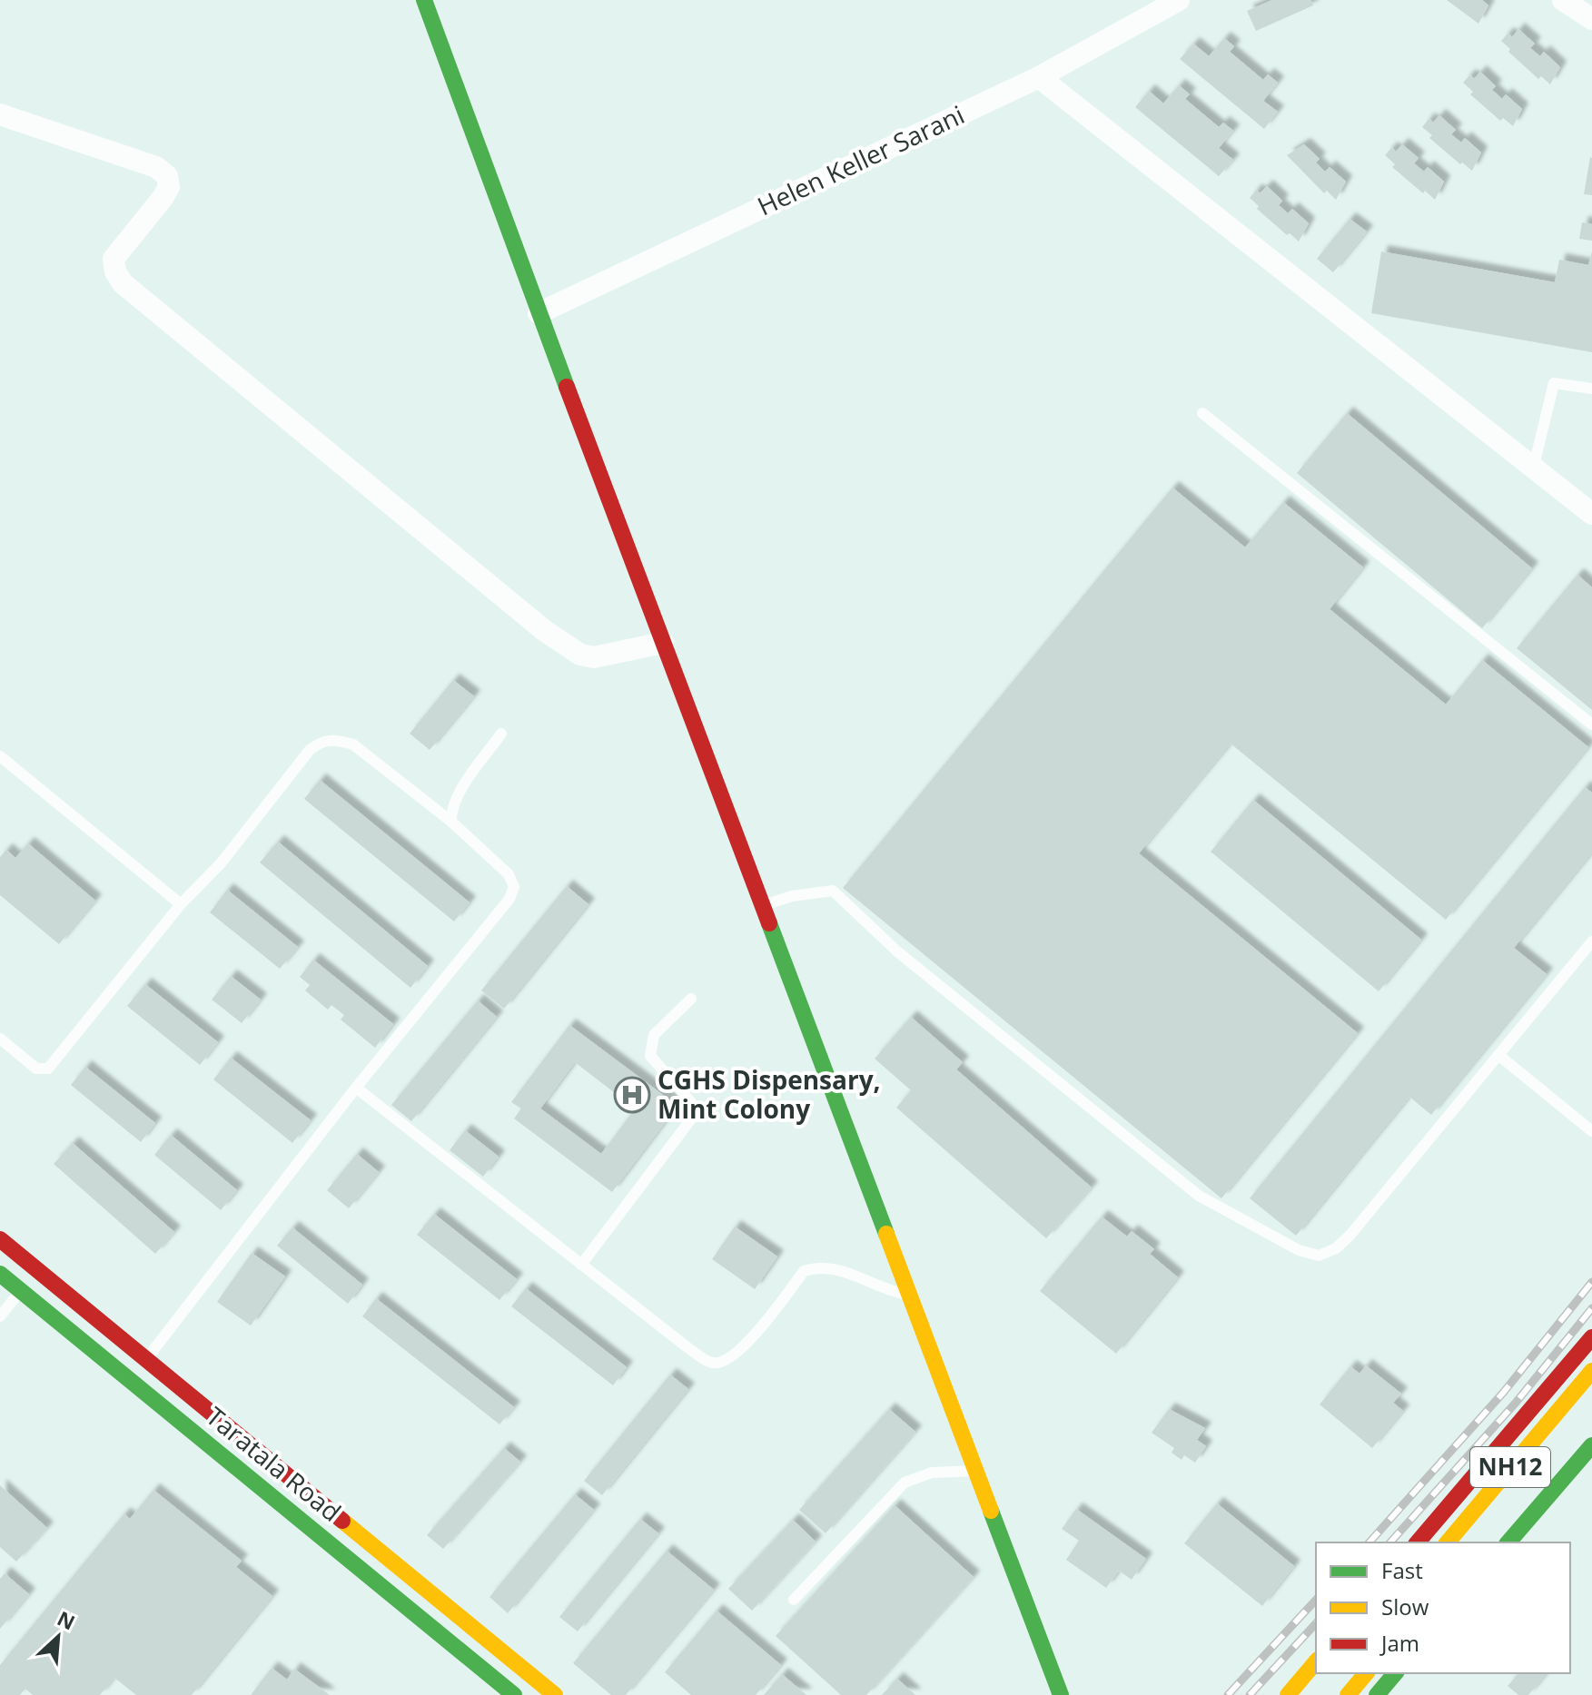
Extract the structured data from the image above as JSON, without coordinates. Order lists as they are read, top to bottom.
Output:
{
  "streets": {
    "main road": ["Taratala Road", "NH12"],
    "street": ["Helen Keller Sarani"]
  },
  "places": {
    "hospital": ["CGHS Dispensary, Mint Colony"]
  },
  "legend": ["Fast", "Slow", "Jam"],
  "north": "top right"
}
